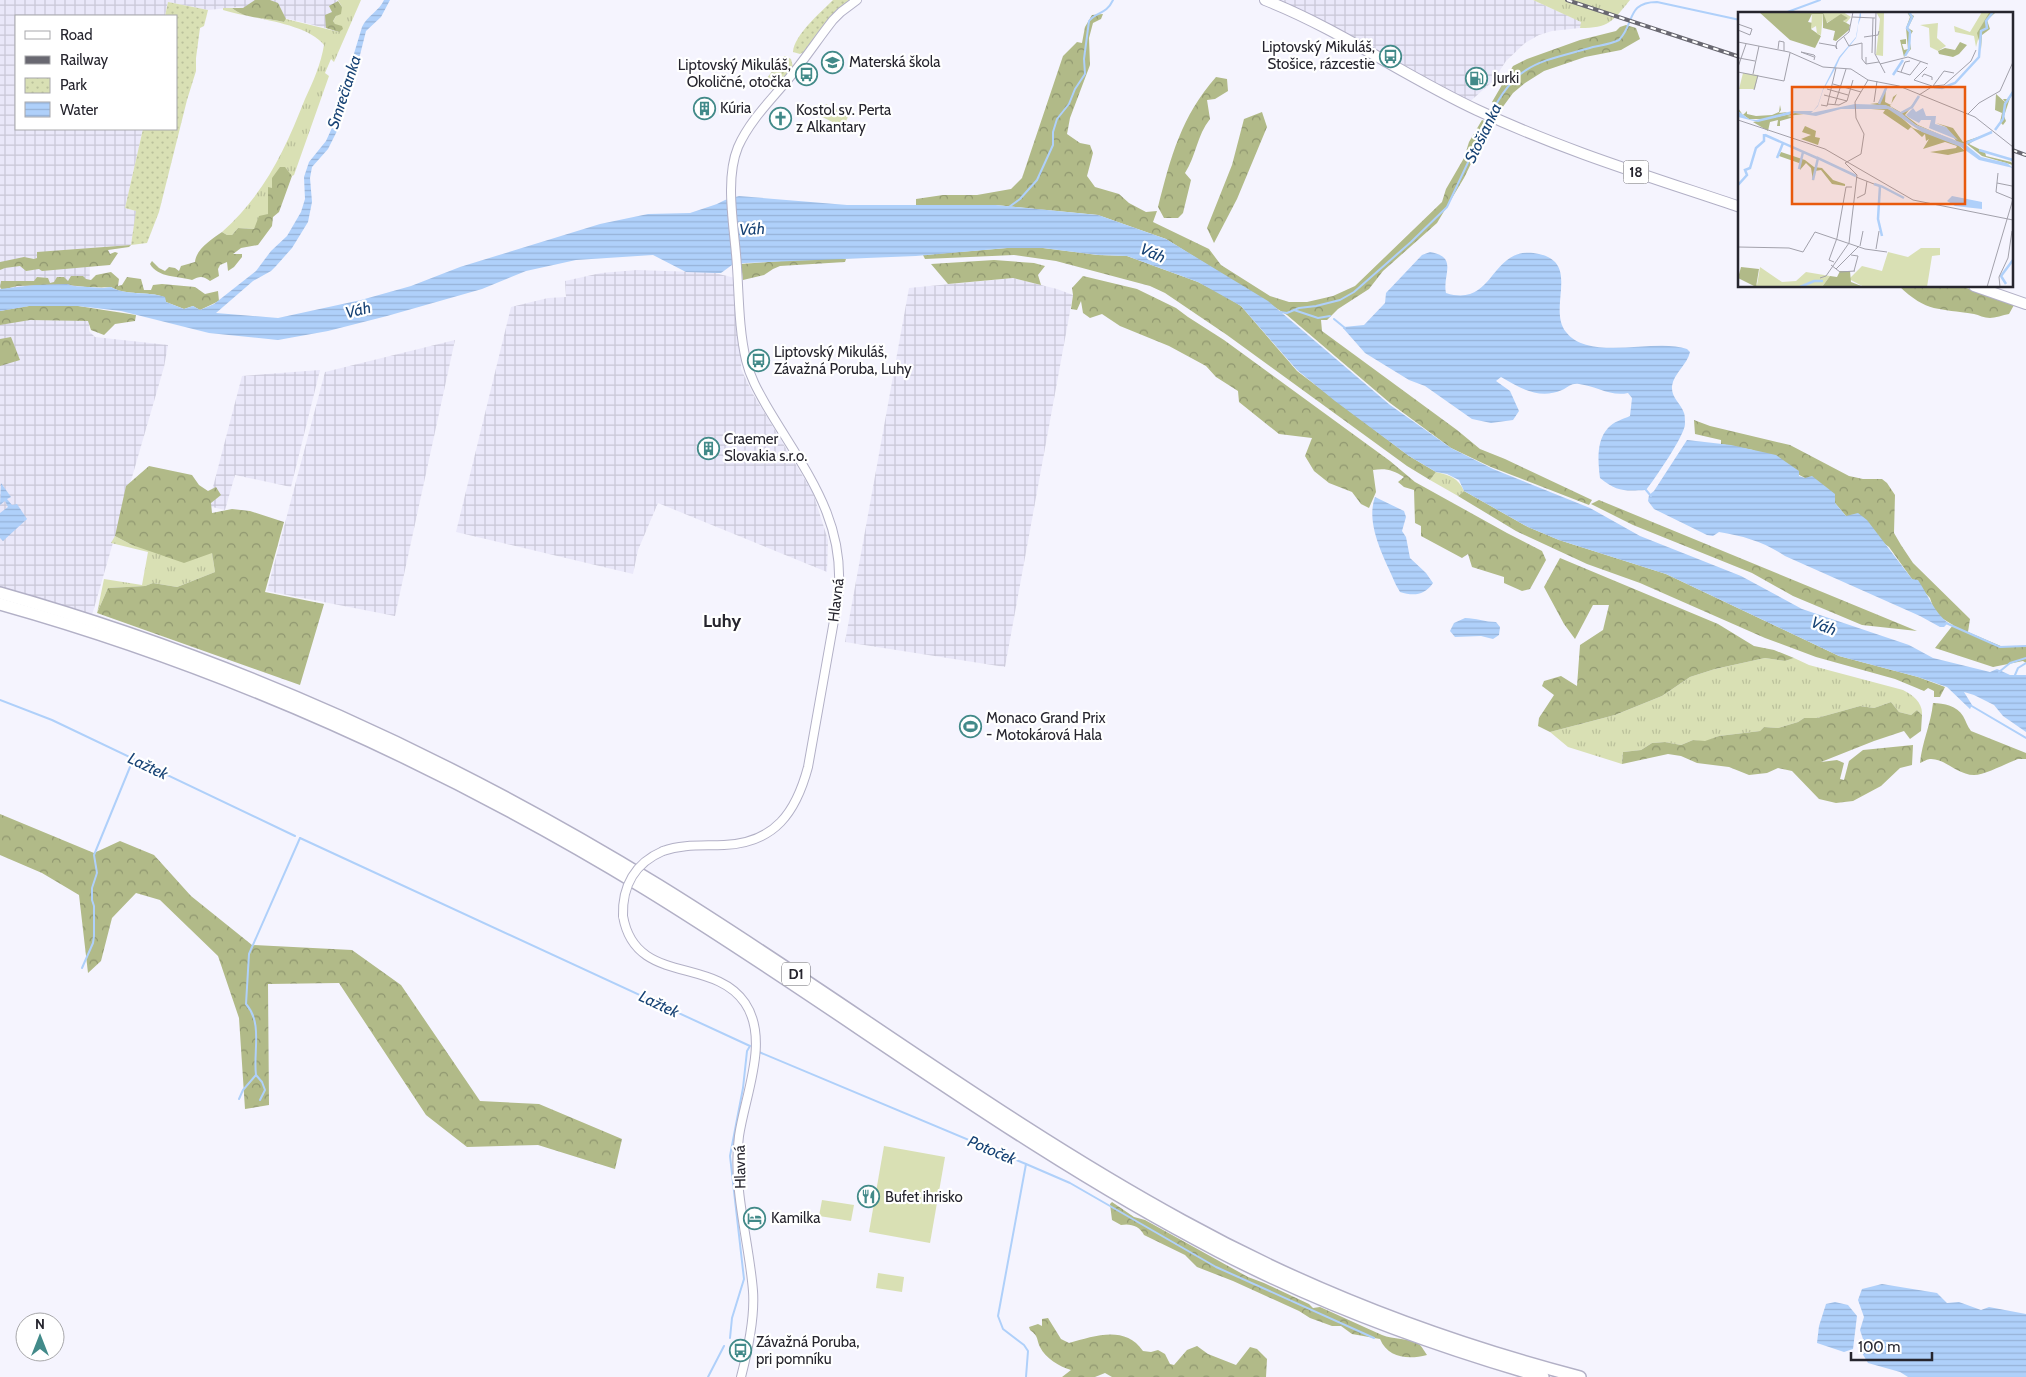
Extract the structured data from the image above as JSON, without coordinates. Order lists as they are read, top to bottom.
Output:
{
  "streets": {
    "highway": ["D1"],
    "main road": ["18"],
    "street": ["Hlavná"]
  },
  "districts": ["Luhy"],
  "water": [
    "Smrečianka",
    "Stošianka",
    "Váh",
    "Lažtek",
    "Potoček"
  ],
  "places": {
    "bus stop": [
      "Liptovský Mikuláš, Stošice, rázcestie",
      "Liptovský Mikuláš, Okoličné, otočka",
      "Liptovský Mikuláš, Závažná Poruba, Luhy",
      "Závažná Poruba, pri pomníku"
    ],
    "school or university": ["Materská škola"],
    "fuel station": ["Jurki"],
    "building": ["Kúria", "Craemer Slovakia s.r.o."],
    "church": ["Kostol sv. Perta z Alkantary"],
    "sports": ["Monaco Grand Prix - Motokárová Hala"],
    "restaurant": ["Bufet ihrisko"],
    "hotel": ["Kamilka"]
  },
  "legend": [
    "Road",
    "Railway",
    "Park",
    "Water"
  ],
  "scale_bar": "100 m",
  "north": "top"
}
